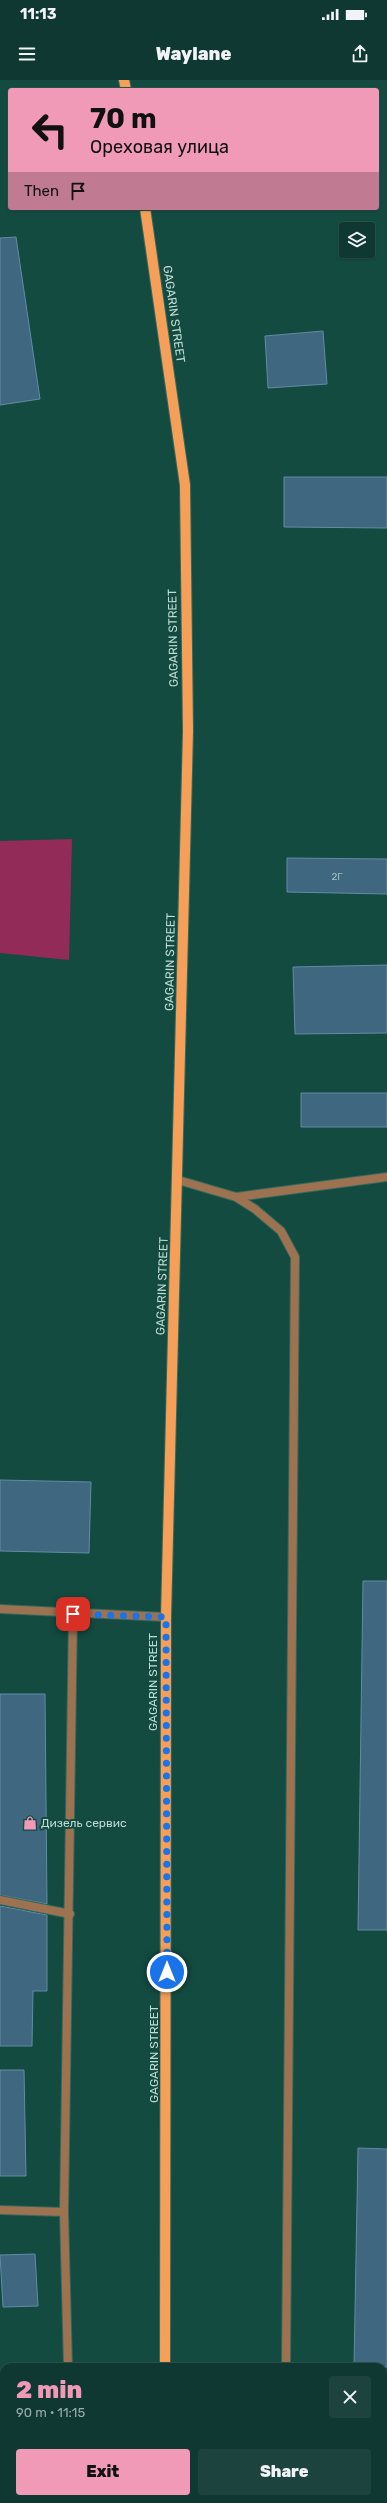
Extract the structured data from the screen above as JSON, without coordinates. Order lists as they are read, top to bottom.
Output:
{
  "streets": {
    "main road": ["GAGARIN STREET"]
  },
  "places": {
    "shop": ["Дизель сервис"]
  },
  "house_numbers": ["2Г"],
  "page": {
    "status": "11:13",
    "header": "Waylane",
    "turn": ["70 m", "Ореховая улица"],
    "then": "Then",
    "heading": ["2 min", "90 m · 11:15"],
    "buttons": ["Exit", "Share"]
  }
}
